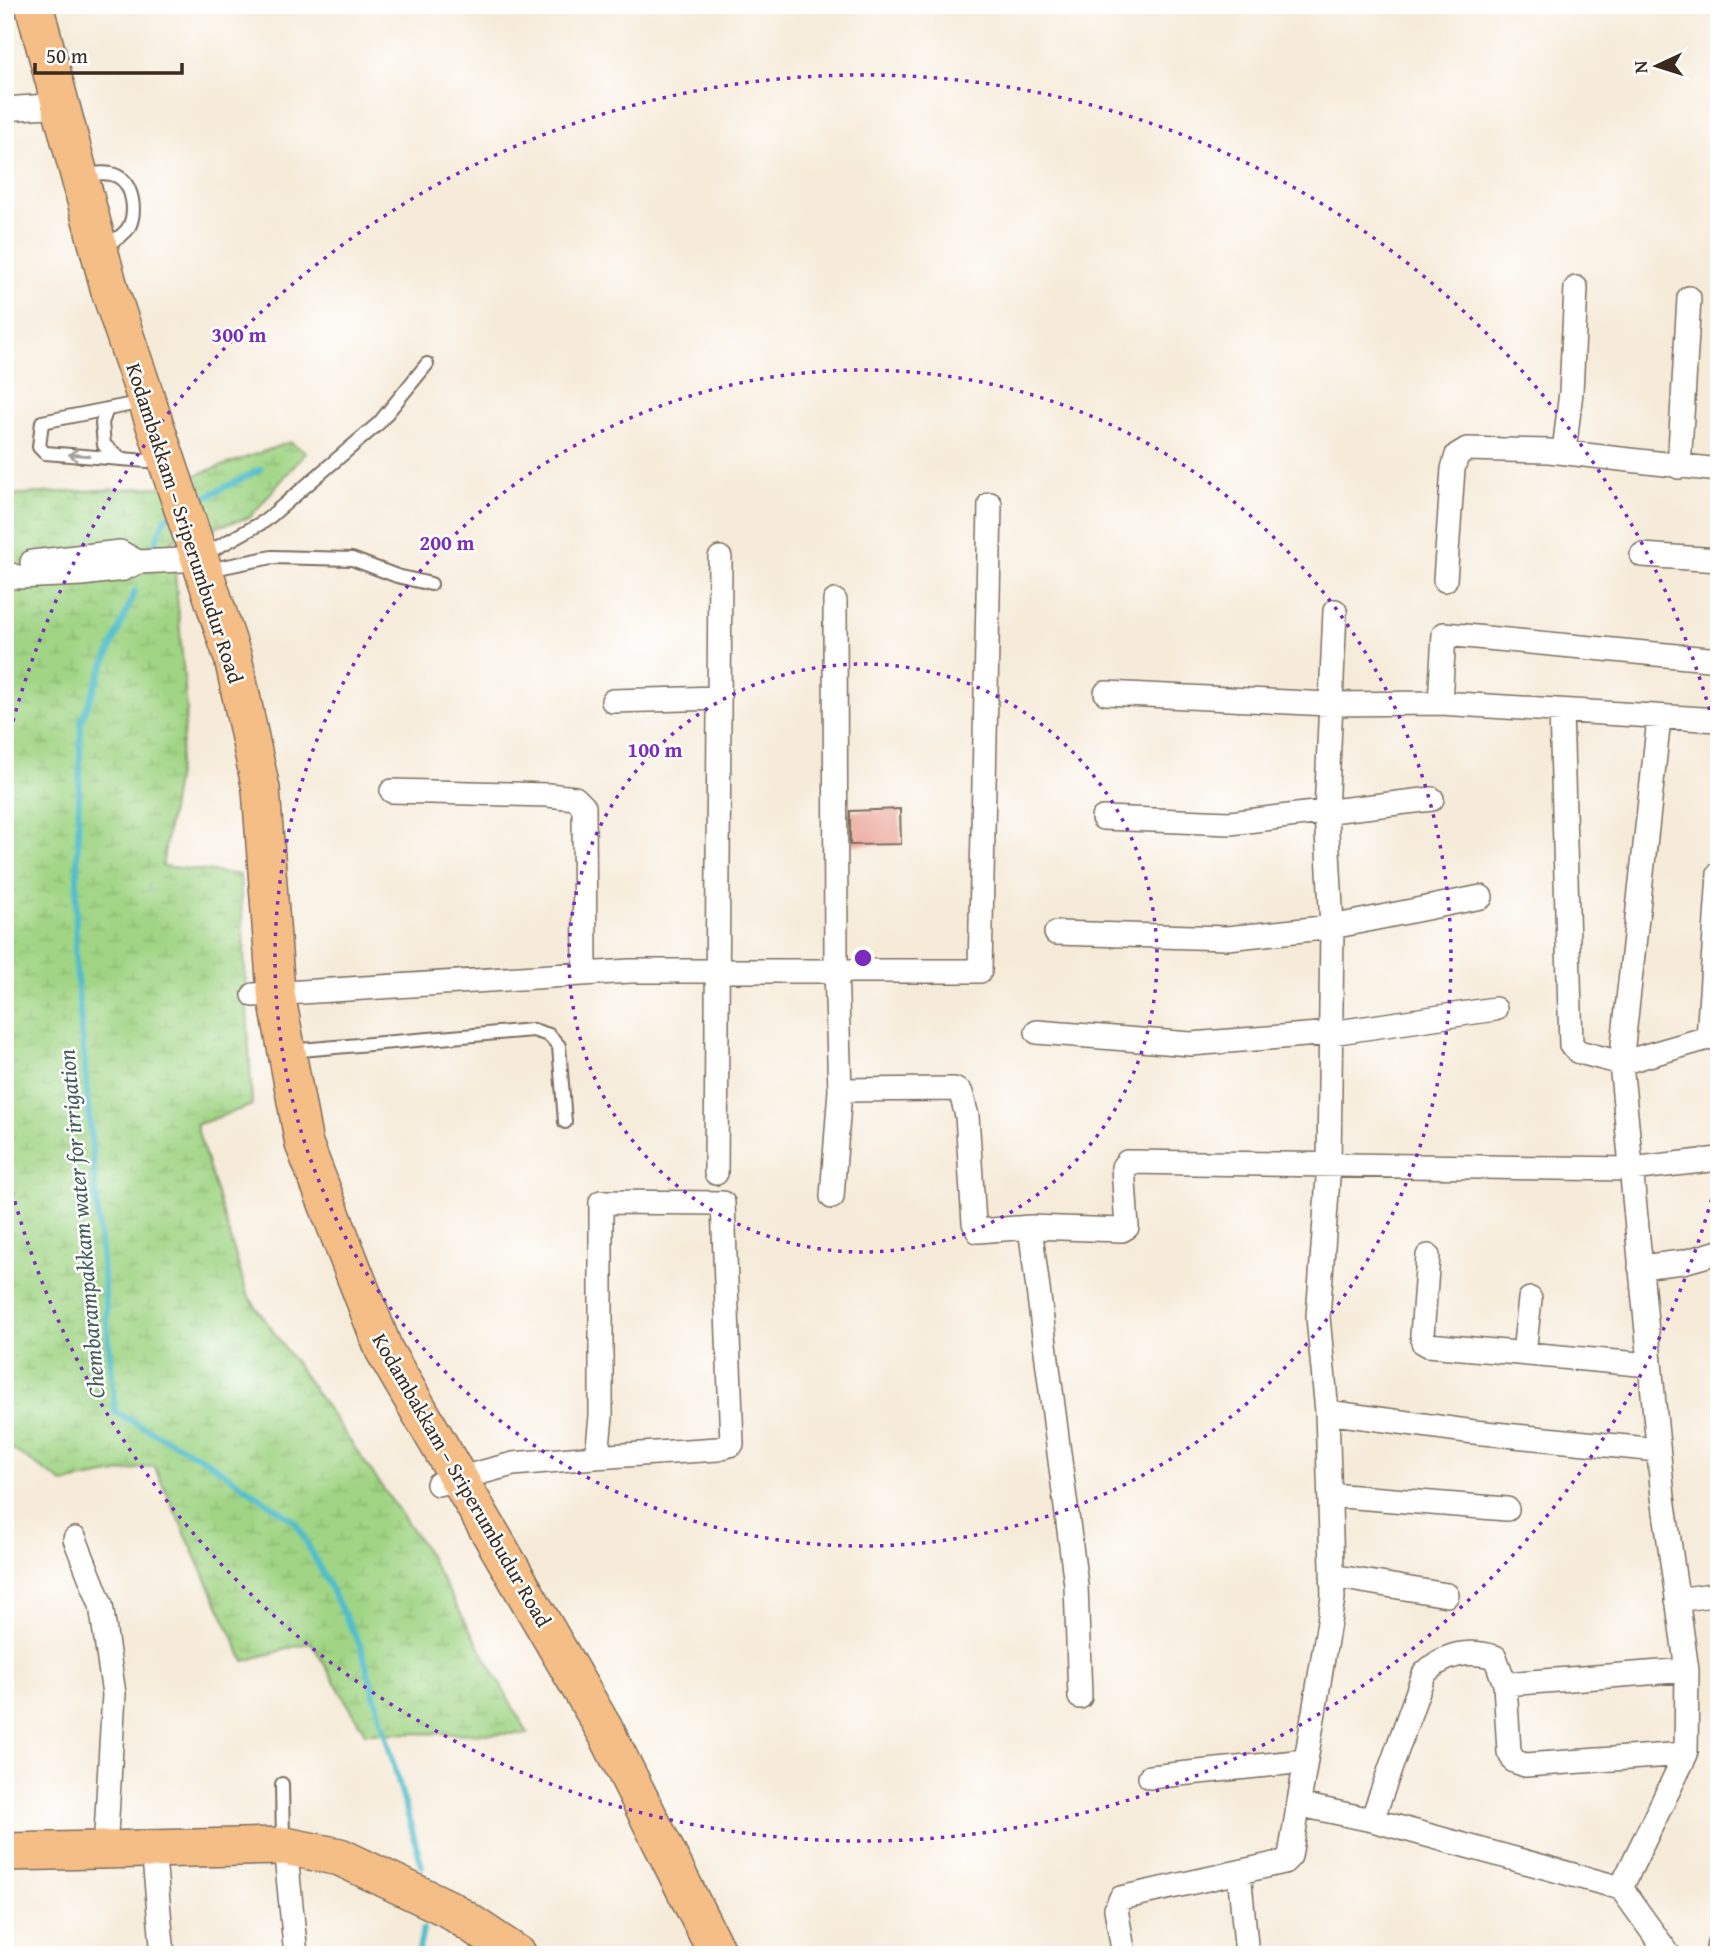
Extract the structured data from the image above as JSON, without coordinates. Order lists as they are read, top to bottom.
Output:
{
  "streets": {
    "main road": ["Kodambakkam – Sriperumbudur Road"]
  },
  "water": ["Chembarampakkam water for irrigation"],
  "scale_bar": "50 m",
  "north": "left",
  "rings": ["300 m", "200 m", "100 m"]
}
